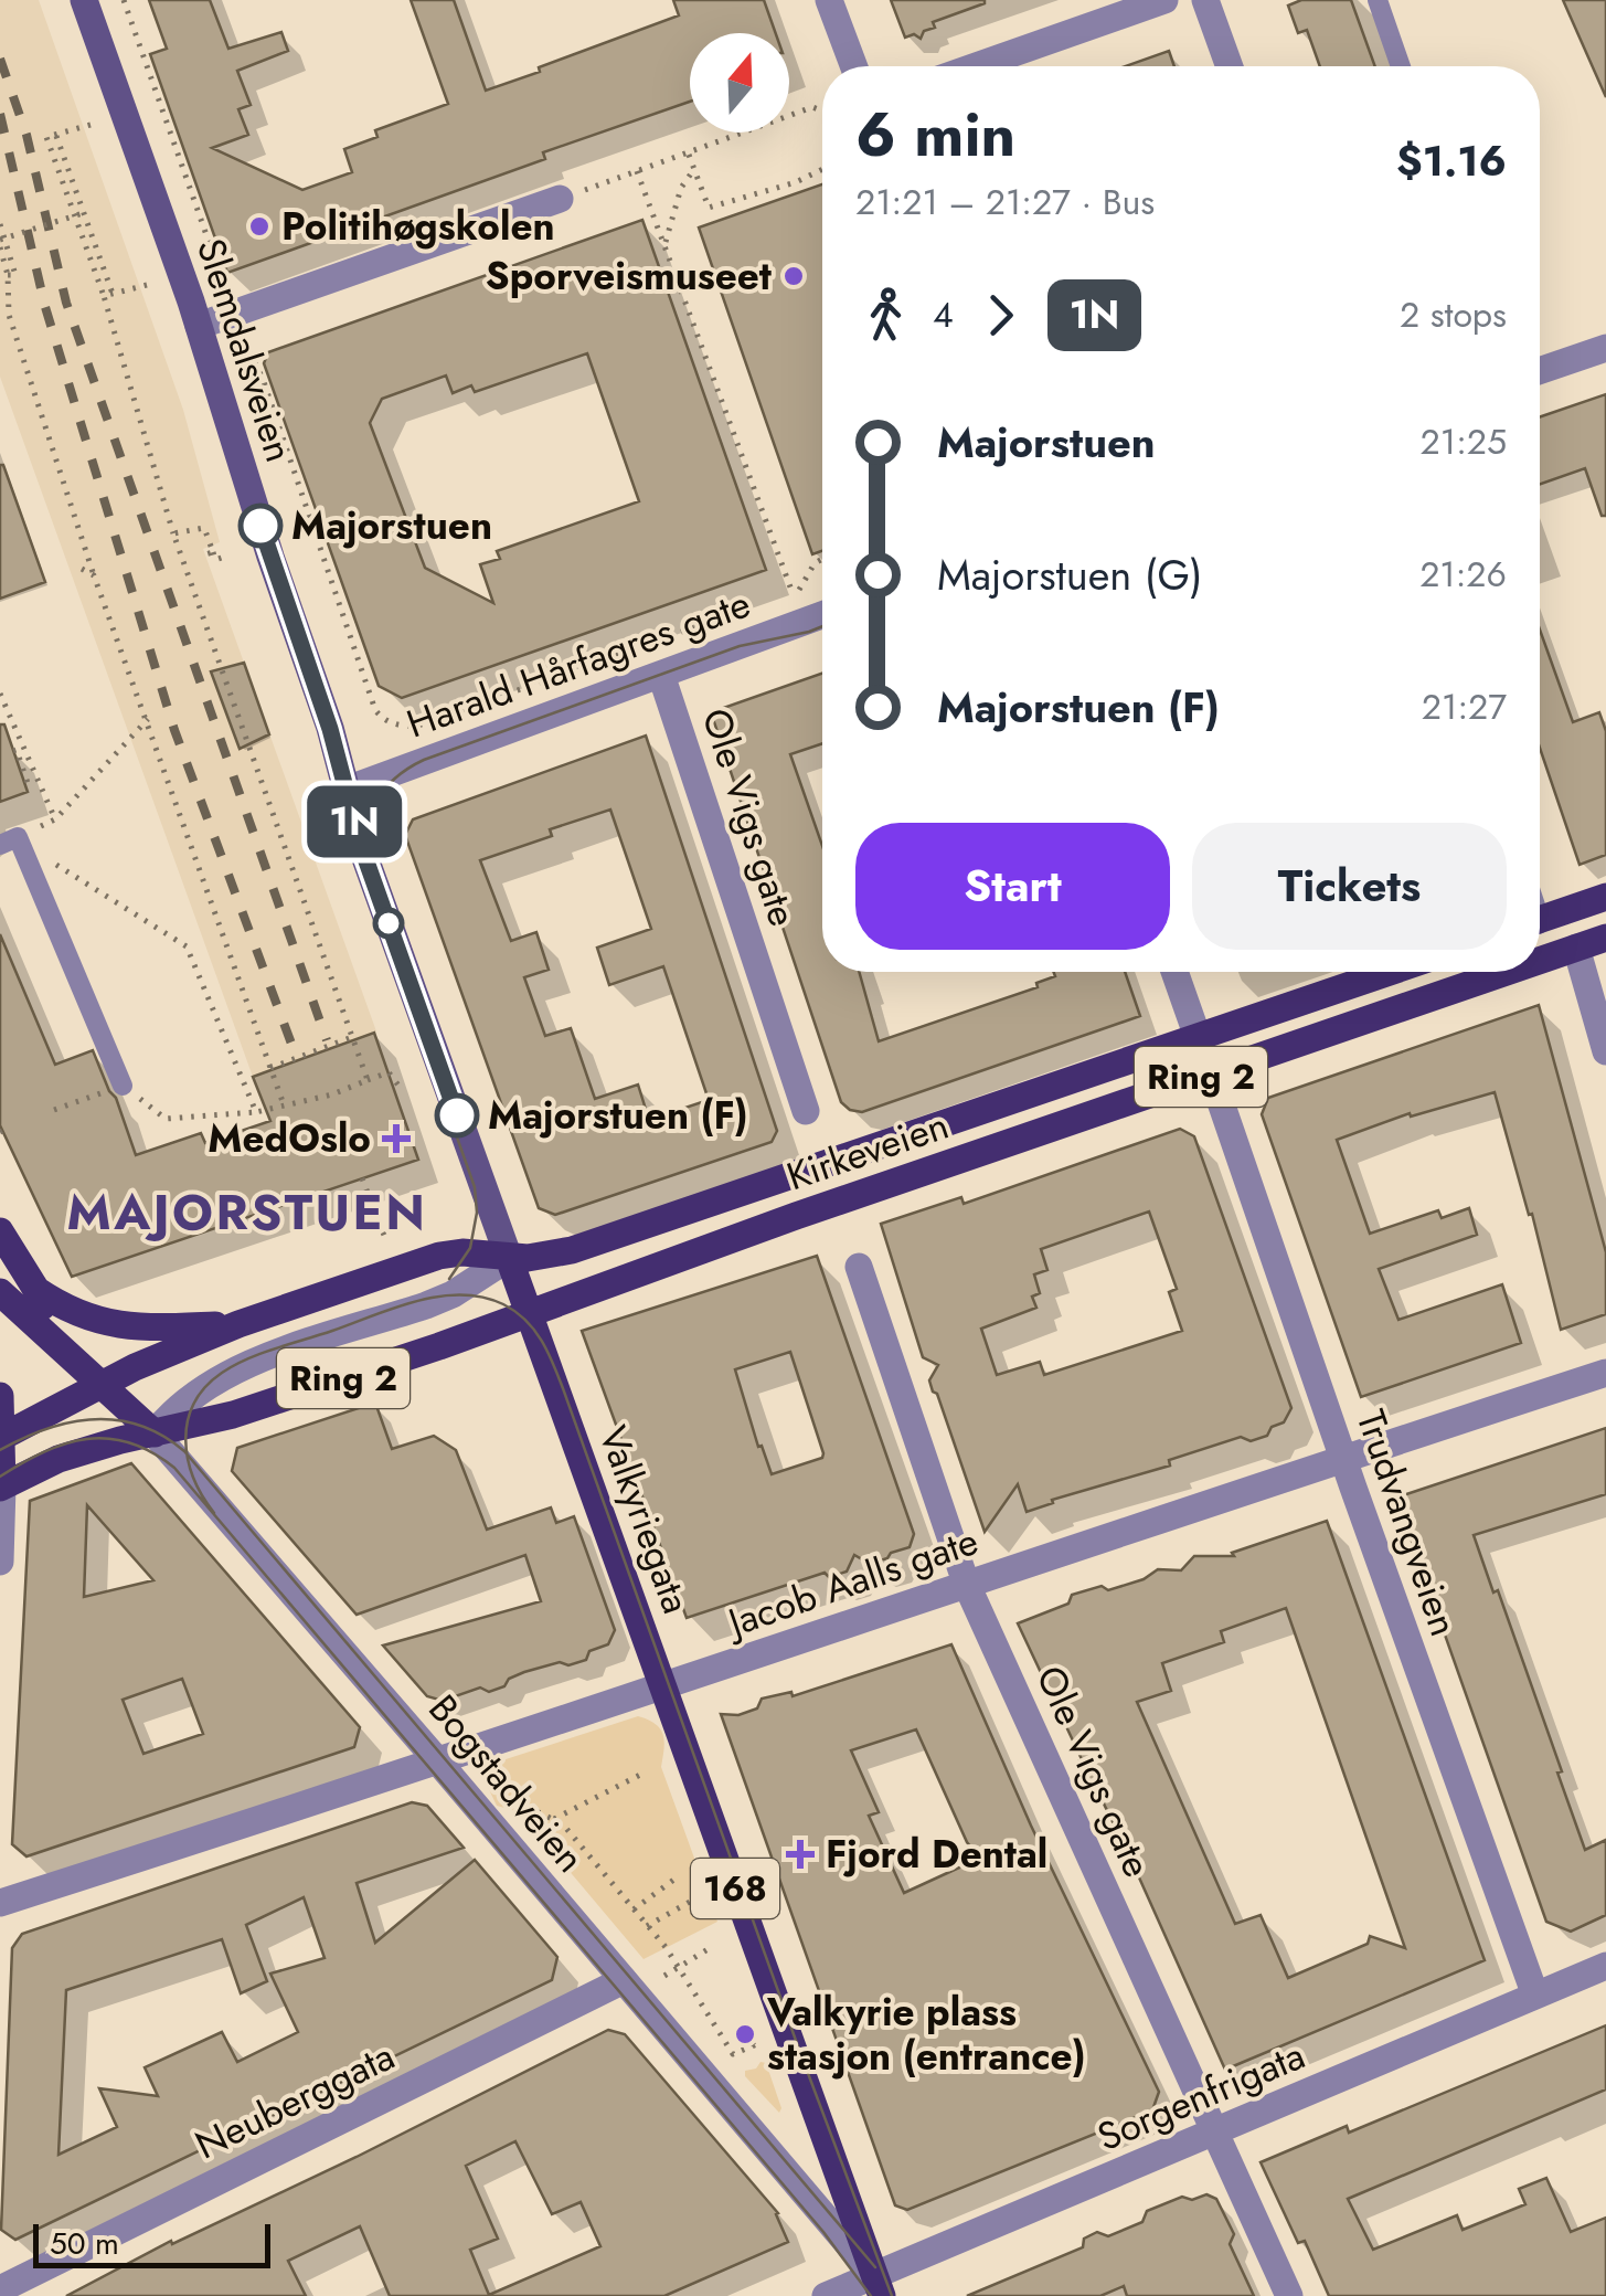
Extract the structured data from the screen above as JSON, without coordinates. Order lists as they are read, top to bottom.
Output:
{
  "streets": {
    "main road": [
      "Slemdalsveien",
      "Ring 2",
      "Kirkeveien",
      "Valkyriegata",
      "Bogstadveien",
      "168"
    ],
    "street": [
      "Harald Hårfagres gate",
      "Ole Vigs gate",
      "Trudvangveien",
      "Jacob Aalls gate",
      "Sorgenfrigata",
      "Neuberggata"
    ]
  },
  "crossings": [
    ["Slemdalsveien", "Harald Hårfagres gate"],
    ["Slemdalsveien", "Valkyriegata"],
    ["Harald Hårfagres gate", "Ole Vigs gate"],
    ["Harald Hårfagres gate", "Valkyriegata"],
    ["Ole Vigs gate", "Jacob Aalls gate"],
    ["Ole Vigs gate", "Sorgenfrigata"],
    ["Ring 2", "Kirkeveien"],
    ["Ring 2", "Bogstadveien"],
    ["Kirkeveien", "Valkyriegata"],
    ["Kirkeveien", "Trudvangveien"],
    ["Kirkeveien", "Bogstadveien"],
    ["Valkyriegata", "Jacob Aalls gate"],
    ["Valkyriegata", "Bogstadveien"],
    ["Valkyriegata", "Sorgenfrigata"],
    ["Trudvangveien", "Jacob Aalls gate"],
    ["Trudvangveien", "Sorgenfrigata"],
    ["Jacob Aalls gate", "Bogstadveien"],
    ["Bogstadveien", "Sorgenfrigata"],
    ["Bogstadveien", "Neuberggata"]
  ],
  "districts": ["MAJORSTUEN"],
  "places": {
    "other": [
      "Politihøgskolen",
      "Sporveismuseet",
      "Majorstuen",
      "Majorstuen (F)",
      "Valkyrie plass stasjon (entrance)"
    ],
    "health": ["MedOslo", "Fjord Dental"]
  },
  "lines": ["bus line 1N"],
  "scale_bar": "50 m",
  "north": "top",
  "page": {
    "on_map": "1N",
    "heading": ["6 min", "21:21 – 21:27 · Bus", "$1.16"],
    "legs": ["4", "1N", "2 stops"],
    "list": [
      {
        "name": "Majorstuen",
        "value": "21:25"
      },
      {
        "name": "Majorstuen (G)",
        "value": "21:26"
      },
      {
        "name": "Majorstuen (F)",
        "value": "21:27"
      }
    ],
    "buttons": ["Start", "Tickets"],
    "scale": "50 m"
  }
}
